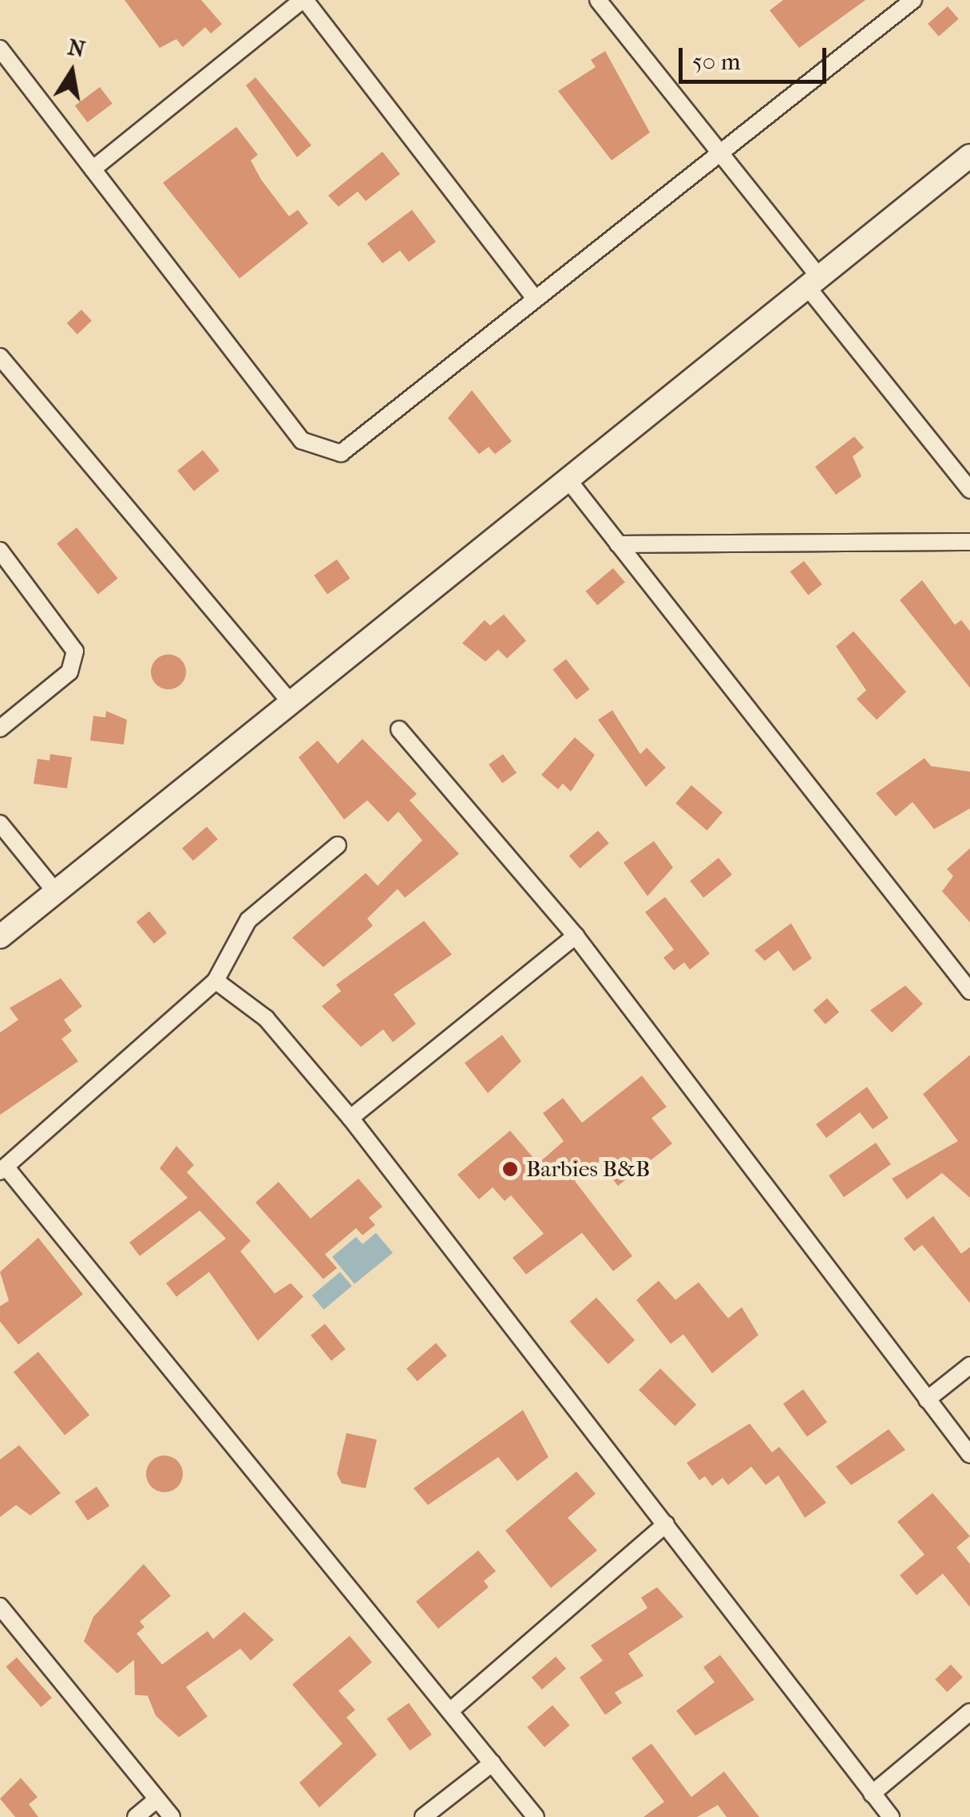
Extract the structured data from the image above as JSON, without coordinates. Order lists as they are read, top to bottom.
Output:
{
  "places": ["Barbies B&B"],
  "scale_bar": "50 m",
  "north": "top"
}
